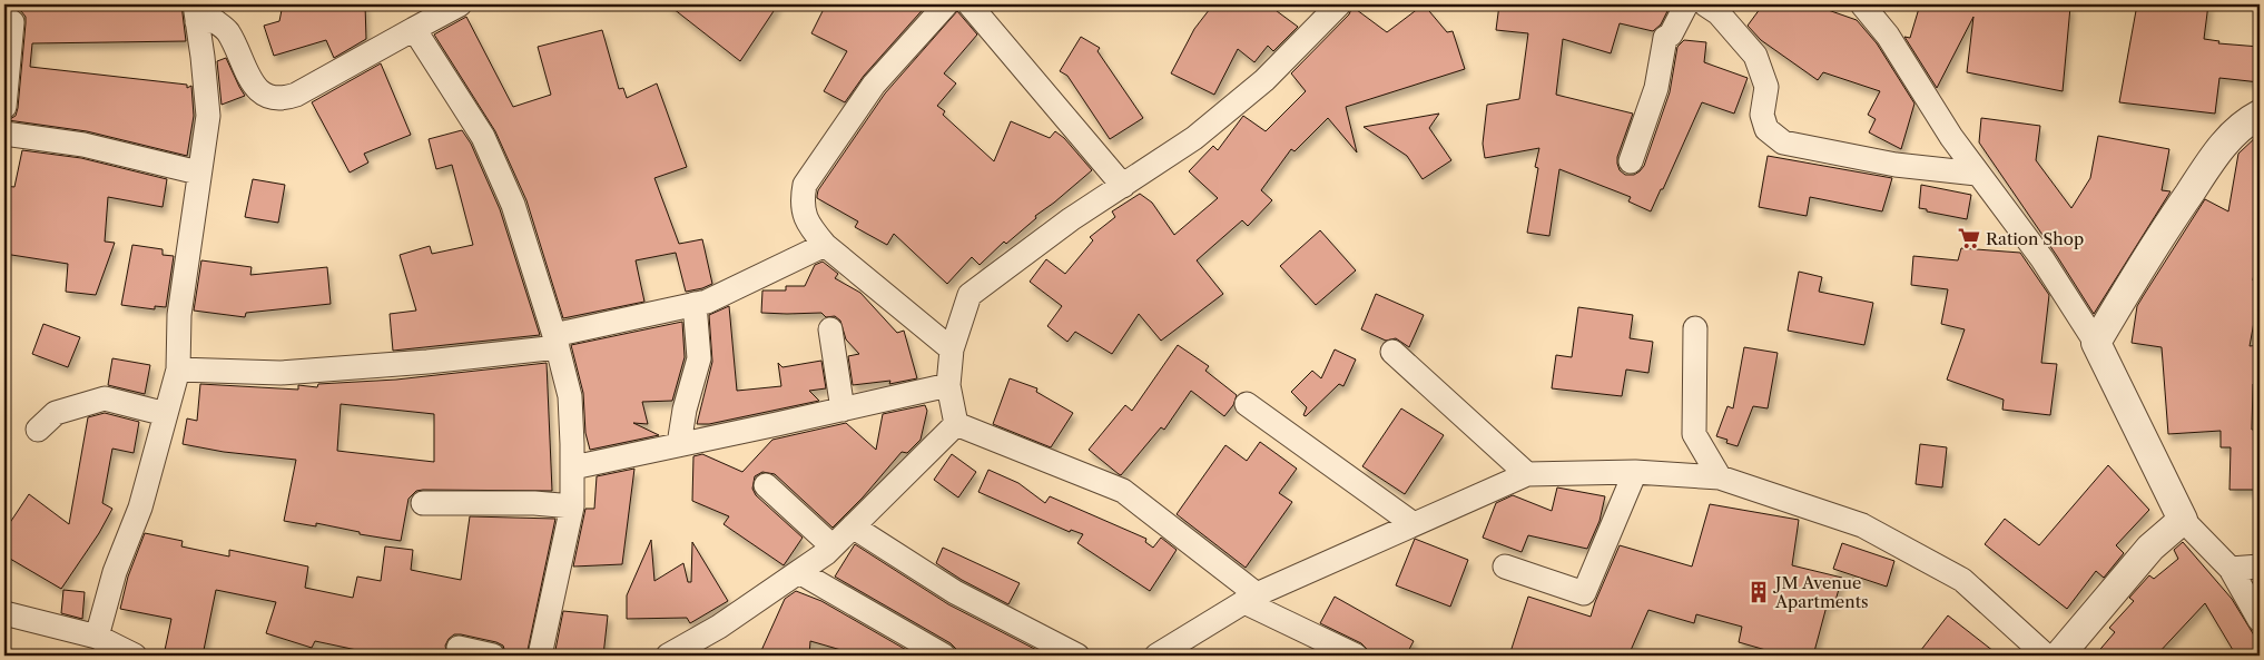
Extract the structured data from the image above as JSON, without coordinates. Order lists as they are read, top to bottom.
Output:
{
  "places": {
    "supermarket": ["Ration Shop"],
    "building": ["JM Avenue Apartments"]
  }
}
